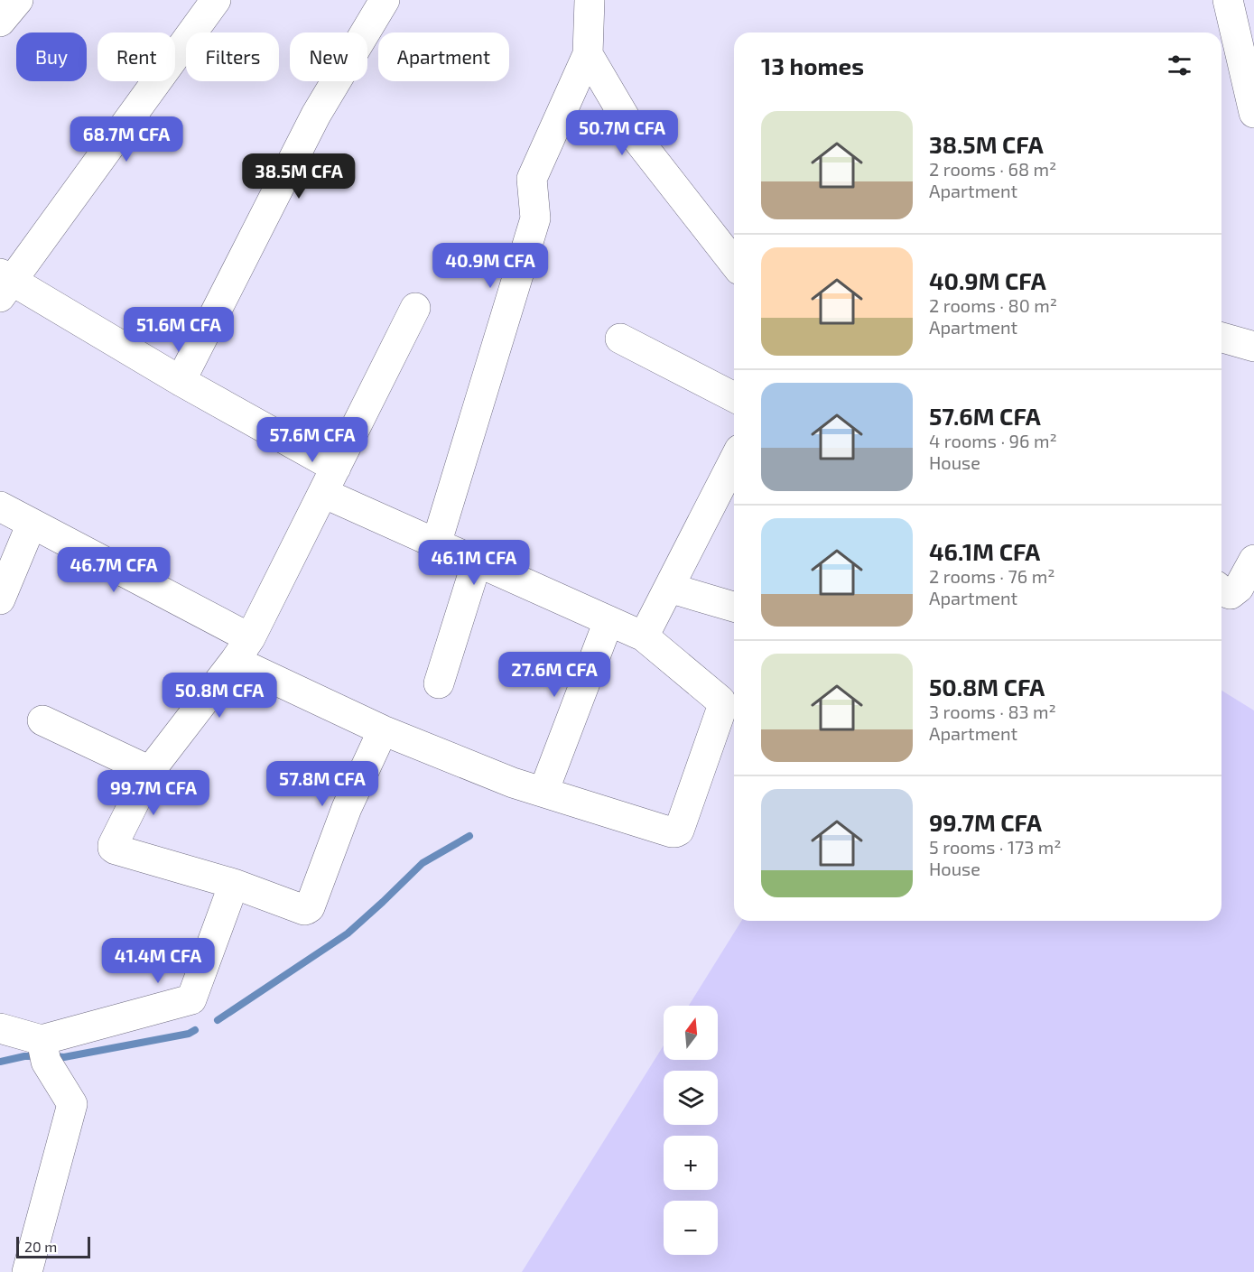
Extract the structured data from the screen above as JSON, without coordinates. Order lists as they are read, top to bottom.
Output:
{
  "scale_bar": "20 m",
  "north": "top",
  "page": {
    "chip": [
      "Buy",
      "Rent",
      "Filters",
      "New",
      "Apartment"
    ],
    "heading": "13 homes",
    "list": [
      {
        "name": "38.5M CFA",
        "note": "2 rooms · 68 m² · Apartment"
      },
      {
        "name": "40.9M CFA",
        "note": "2 rooms · 80 m² · Apartment"
      },
      {
        "name": "57.6M CFA",
        "note": "4 rooms · 96 m² · House"
      },
      {
        "name": "46.1M CFA",
        "note": "2 rooms · 76 m² · Apartment"
      },
      {
        "name": "50.8M CFA",
        "note": "3 rooms · 83 m² · Apartment"
      },
      {
        "name": "99.7M CFA",
        "note": "5 rooms · 173 m² · House"
      }
    ],
    "price": [
      "50.7M CFA",
      "68.7M CFA",
      "38.5M CFA",
      "40.9M CFA",
      "51.6M CFA",
      "57.6M CFA",
      "46.1M CFA",
      "46.7M CFA",
      "27.6M CFA",
      "50.8M CFA",
      "57.8M CFA",
      "99.7M CFA",
      "41.4M CFA"
    ],
    "map_buttons": ["+", "−"],
    "scale": "20 m"
  }
}
